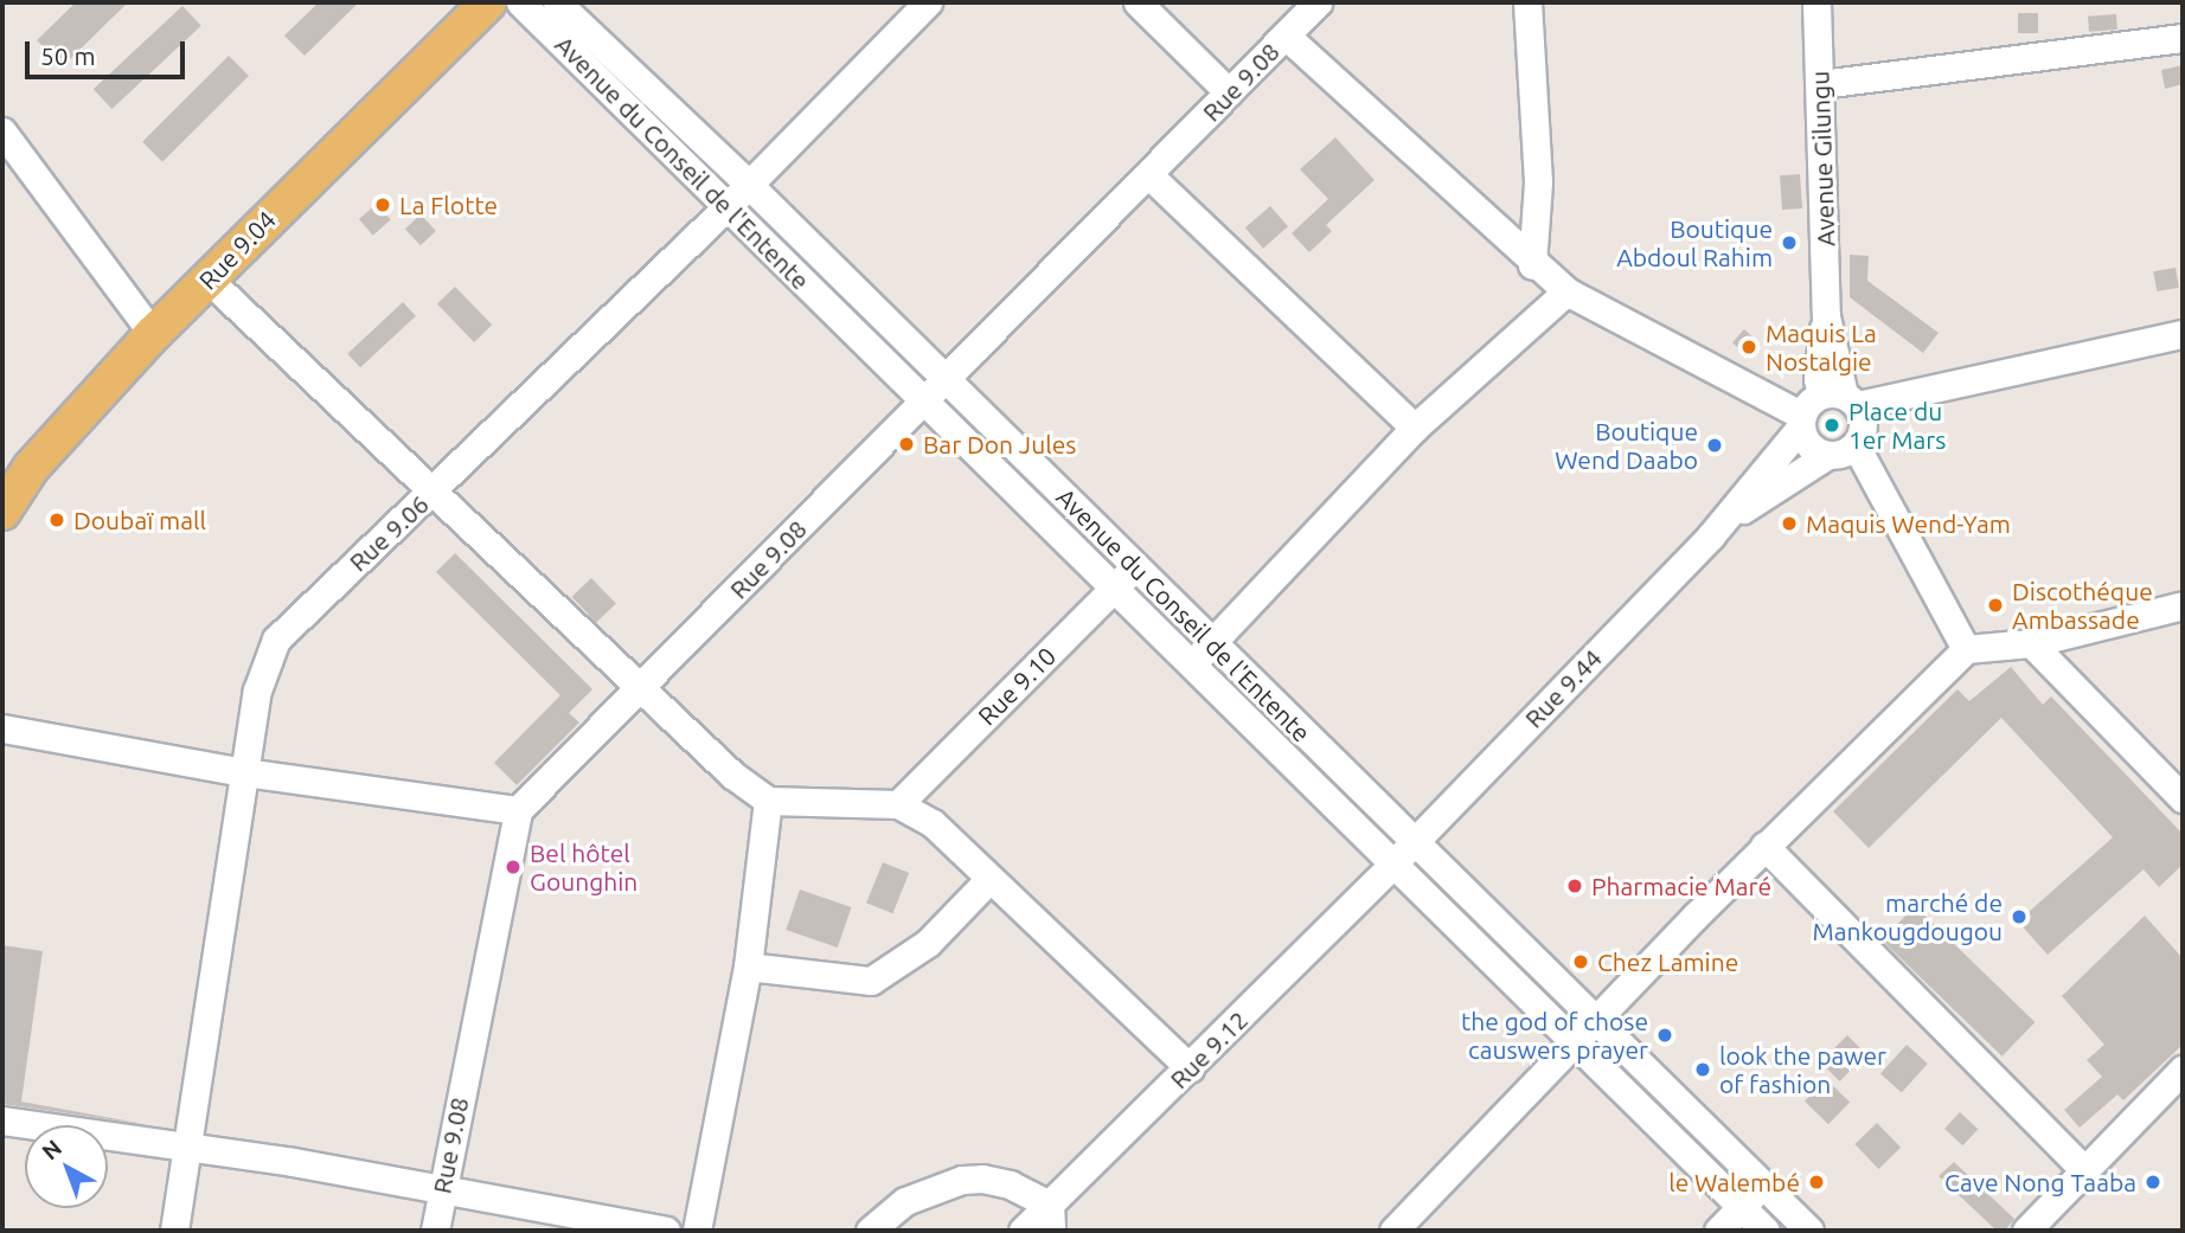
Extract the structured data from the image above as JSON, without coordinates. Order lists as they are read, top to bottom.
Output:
{
  "streets": {
    "main road": ["Rue 9.04"],
    "street": [
      "Rue 9.08",
      "Avenue Gilungu",
      "Avenue du Conseil de l'Entente",
      "Rue 9.06",
      "Rue 9.10",
      "Rue 9.44",
      "Rue 9.12"
    ]
  },
  "crossings": [
    ["Rue 9.08", "Avenue du Conseil de l'Entente"],
    ["Avenue du Conseil de l'Entente", "Rue 9.06"],
    ["Avenue du Conseil de l'Entente", "Rue 9.10"],
    ["Avenue du Conseil de l'Entente", "Rue 9.44"],
    ["Avenue du Conseil de l'Entente", "Rue 9.12"],
    ["Rue 9.44", "Rue 9.12"]
  ],
  "places": [
    "La Flotte",
    "Boutique Abdoul Rahim",
    "Maquis La Nostalgie",
    "Place du 1er Mars",
    "Bar Don Jules",
    "Boutique Wend Daabo",
    "Doubaï mall",
    "Maquis Wend-Yam",
    "Discothéque Ambassade",
    "Bel hôtel Gounghin",
    "Pharmacie Maré",
    "marché de Mankougdougou",
    "Chez Lamine",
    "the god of chose causwers prayer",
    "look the pawer of fashion",
    "le Walembé",
    "Cave Nong Taaba"
  ],
  "scale_bar": "50 m",
  "north": "top left"
}
